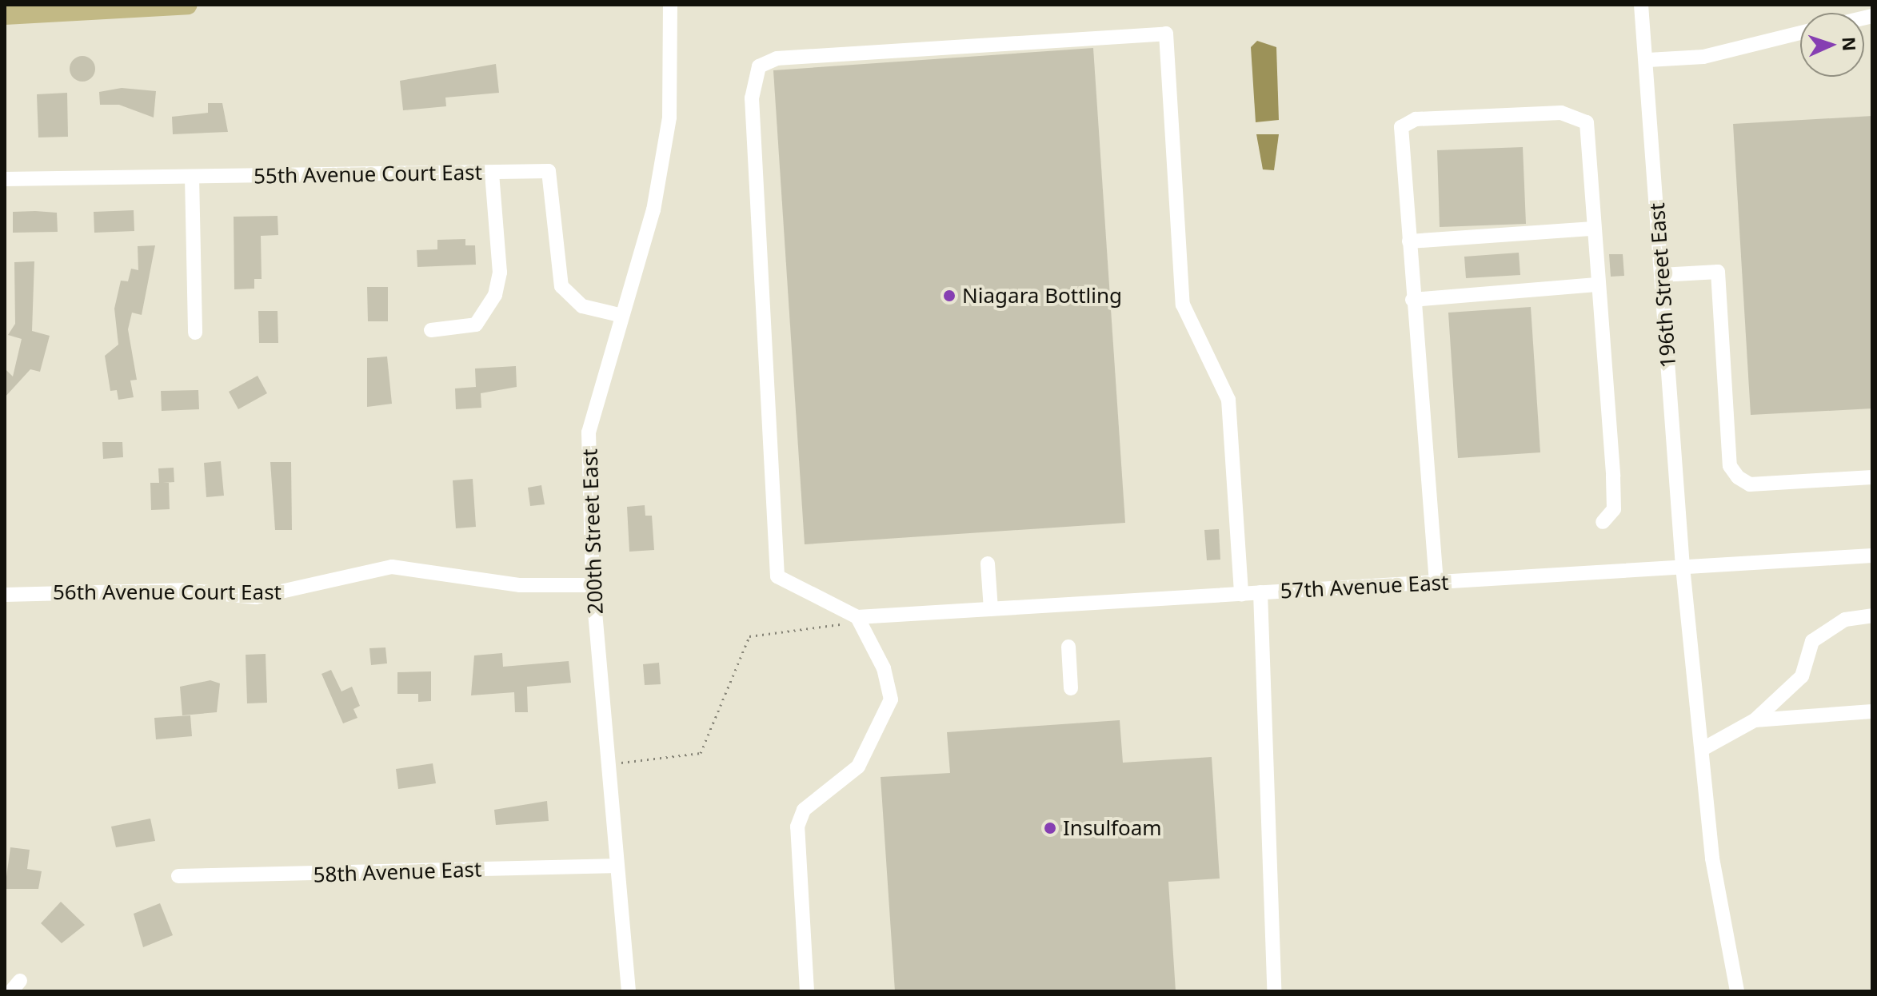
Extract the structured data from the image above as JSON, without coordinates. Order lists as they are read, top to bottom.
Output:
{
  "streets": {
    "street": [
      "55th Avenue Court East",
      "196th Street East",
      "200th Street East",
      "57th Avenue East",
      "56th Avenue Court East",
      "58th Avenue East"
    ]
  },
  "crossings": [
    ["55th Avenue Court East", "200th Street East"],
    ["196th Street East", "57th Avenue East"],
    ["200th Street East", "56th Avenue Court East"],
    ["200th Street East", "58th Avenue East"]
  ],
  "places": ["Niagara Bottling", "Insulfoam"],
  "north": "right"
}
